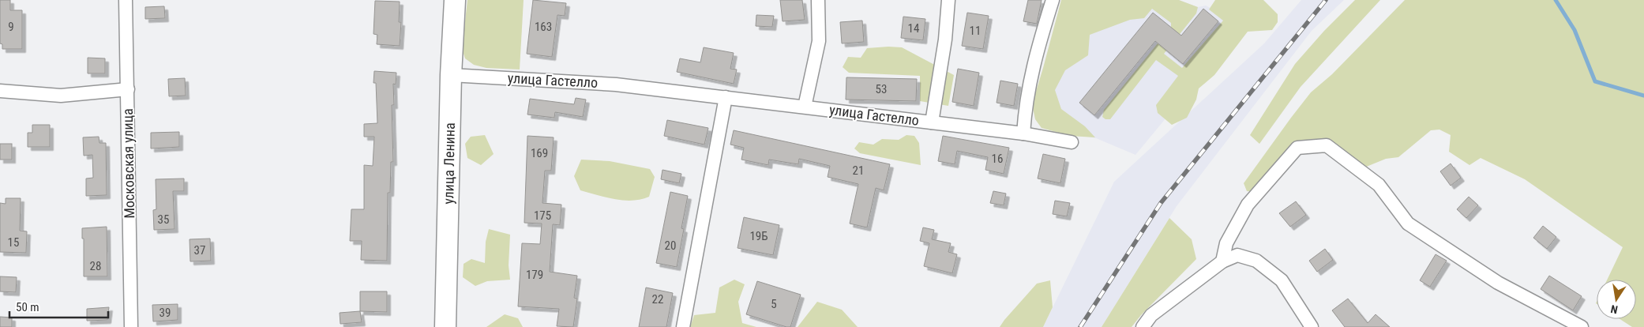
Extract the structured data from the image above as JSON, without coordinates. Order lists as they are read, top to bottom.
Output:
{
  "streets": {
    "main road": ["улица Ленина"],
    "street": ["улица Гастелло", "Московская улица"]
  },
  "crossings": [
    ["улица Гастелло", "улица Ленина"]
  ],
  "house_numbers": [
    "9",
    "163",
    "14",
    "11",
    "53",
    "169",
    "16",
    "21",
    "175",
    "35",
    "19Б",
    "15",
    "20",
    "37",
    "28",
    "179",
    "22",
    "5",
    "39"
  ],
  "scale_bar": "50 m",
  "north": "bottom"
}
